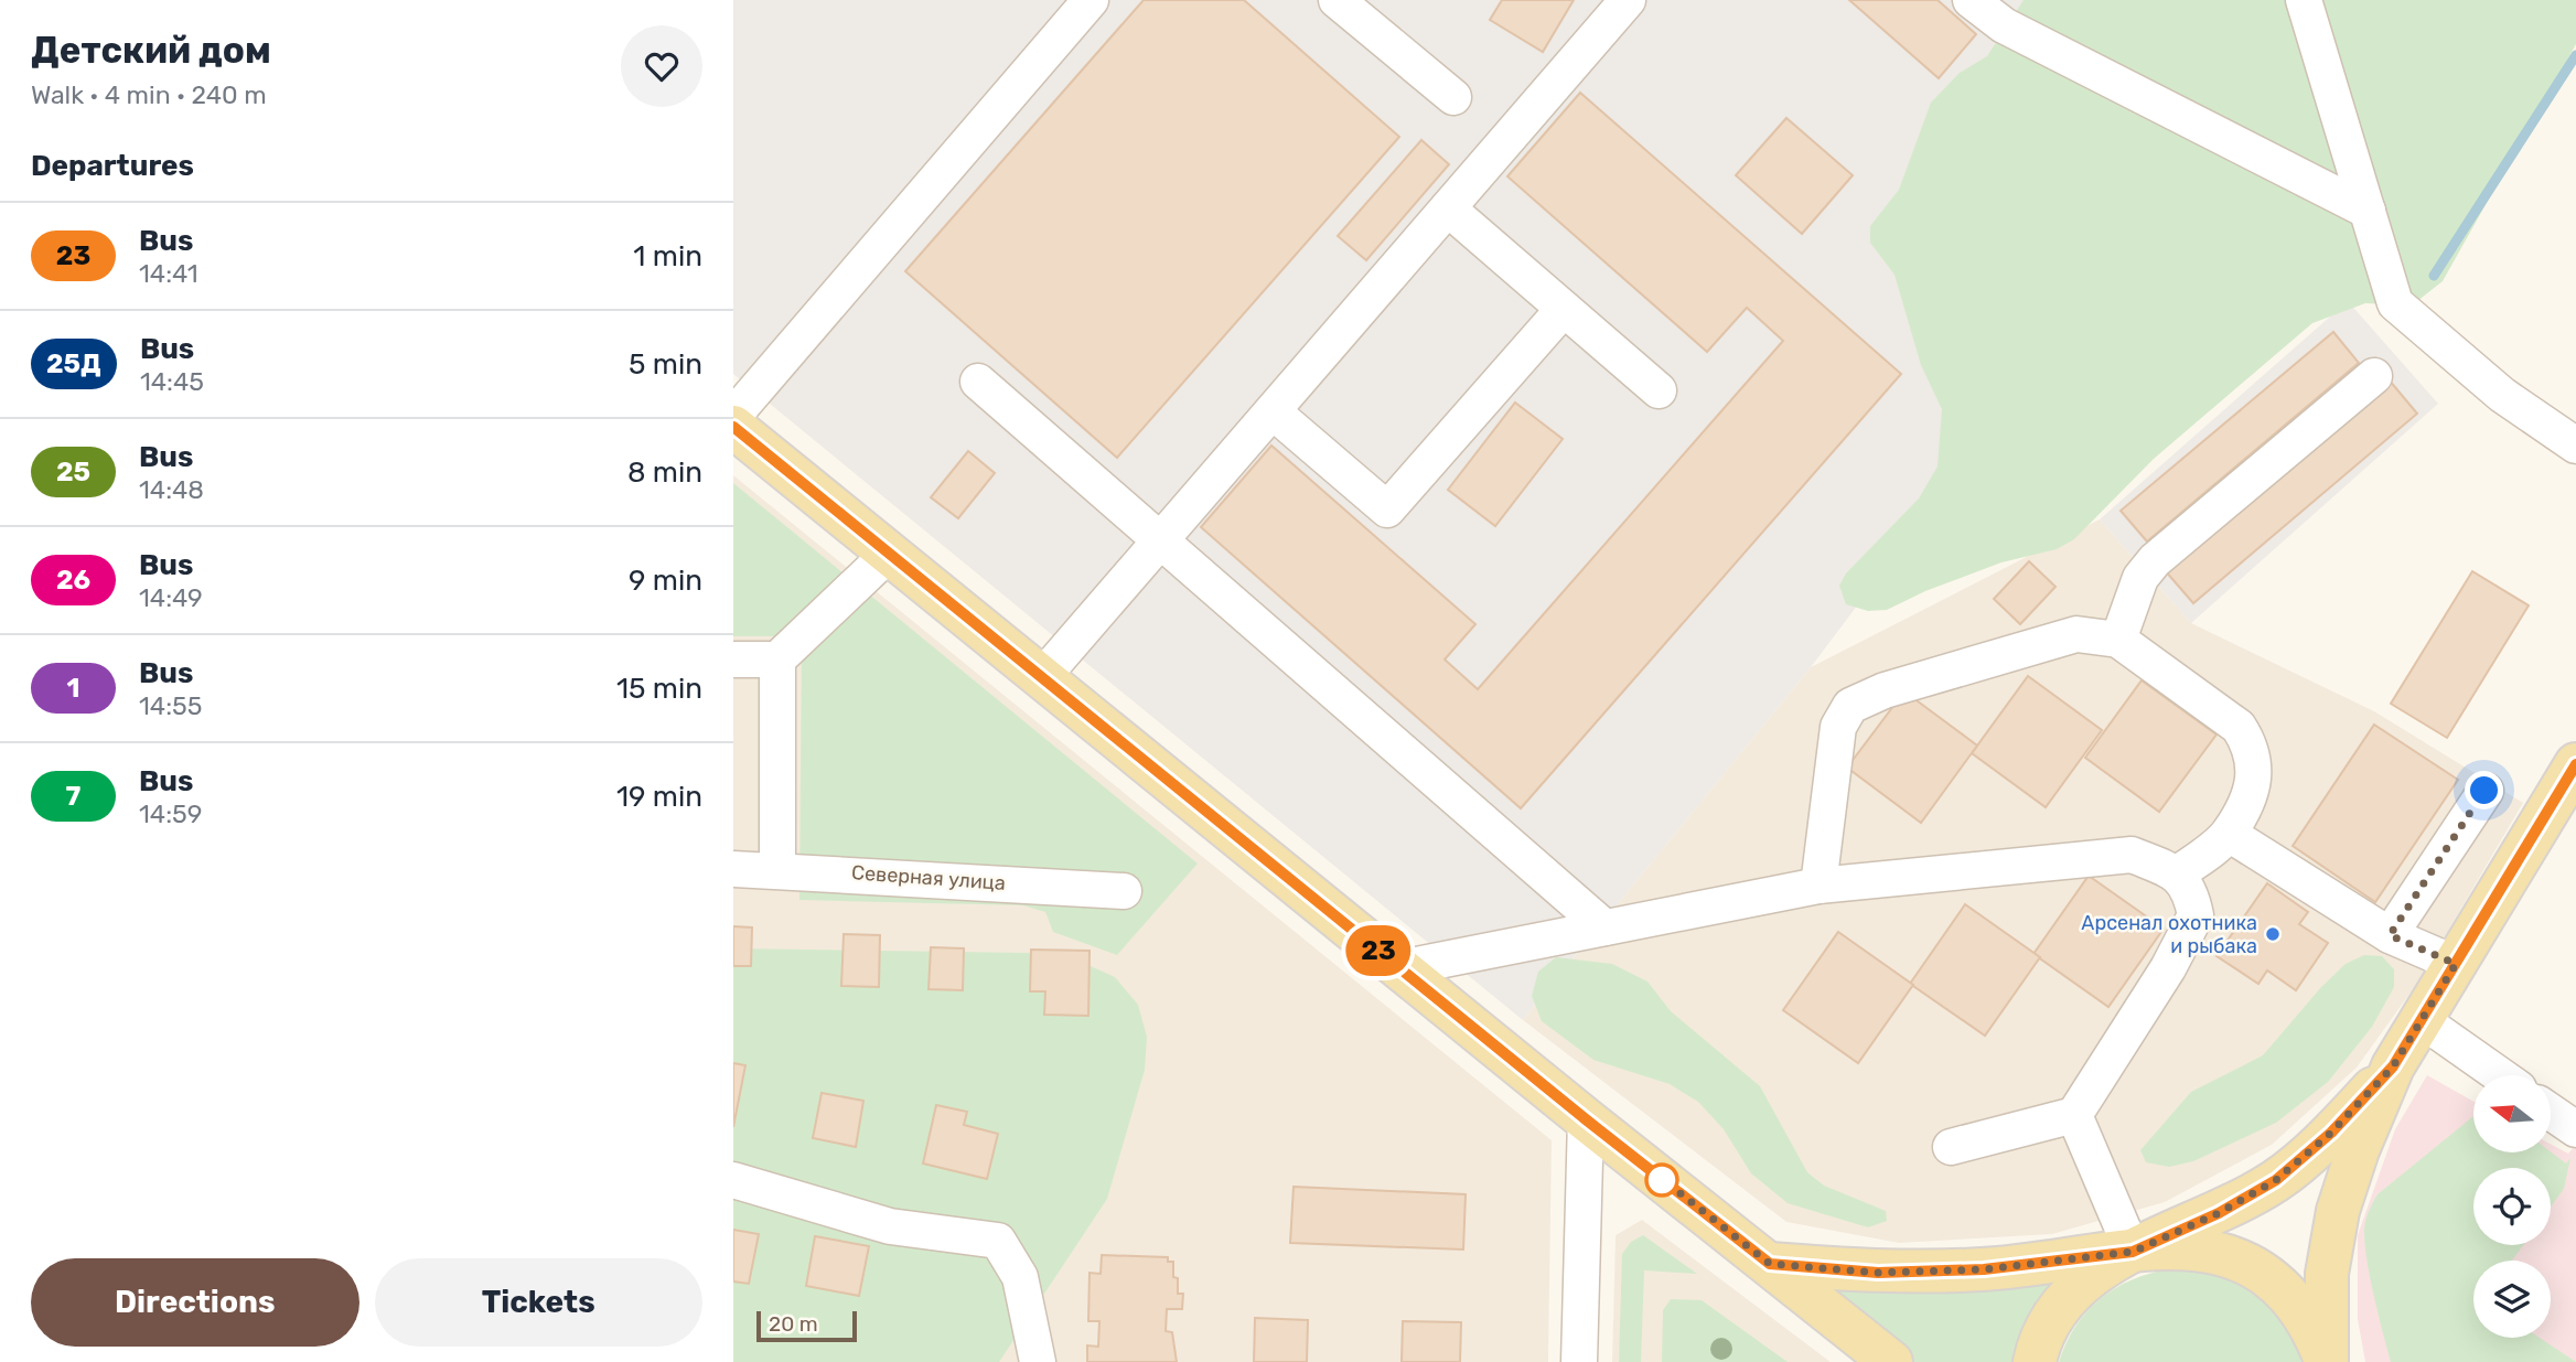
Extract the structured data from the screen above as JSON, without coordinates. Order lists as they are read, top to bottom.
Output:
{
  "streets": {
    "street": ["Северная улица"]
  },
  "places": ["Арсенал охотника и рыбака"],
  "lines": ["bus line 23"],
  "scale_bar": "20 m",
  "north": "left",
  "page": {
    "heading": [
      ["Детский дом", "Walk · 4 min · 240 m"],
      "Departures"
    ],
    "on_map": "23",
    "list": [
      {
        "mark": "23",
        "name": "Bus",
        "note": "14:41",
        "value": "1 min"
      },
      {
        "mark": "25Д",
        "name": "Bus",
        "note": "14:45",
        "value": "5 min"
      },
      {
        "mark": "25",
        "name": "Bus",
        "note": "14:48",
        "value": "8 min"
      },
      {
        "mark": "26",
        "name": "Bus",
        "note": "14:49",
        "value": "9 min"
      },
      {
        "mark": "1",
        "name": "Bus",
        "note": "14:55",
        "value": "15 min"
      },
      {
        "mark": "7",
        "name": "Bus",
        "note": "14:59",
        "value": "19 min"
      }
    ],
    "buttons": ["Directions", "Tickets"],
    "scale": "20 m"
  }
}
